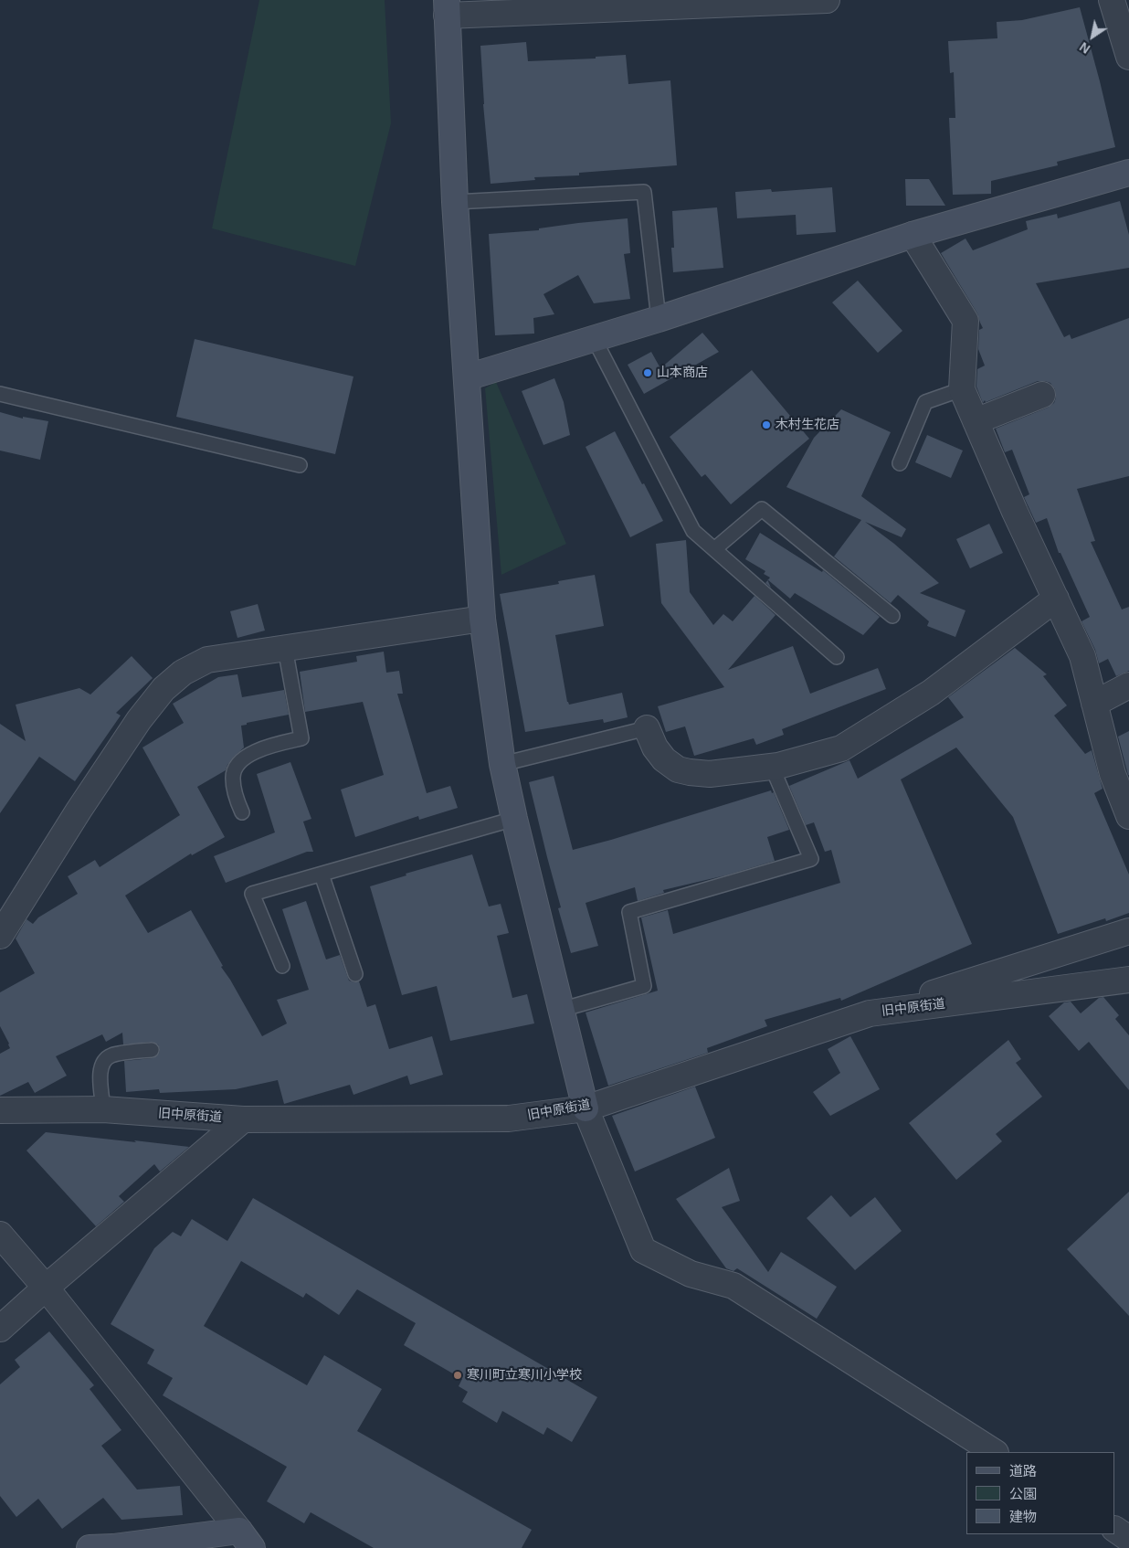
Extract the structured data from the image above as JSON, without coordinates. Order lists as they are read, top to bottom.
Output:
{
  "streets": {
    "street": ["旧中原街道"]
  },
  "places": ["山本商店", "木村生花店", "寒川町立寒川小学校"],
  "legend": ["道路", "公園", "建物"],
  "north": "bottom left"
}
